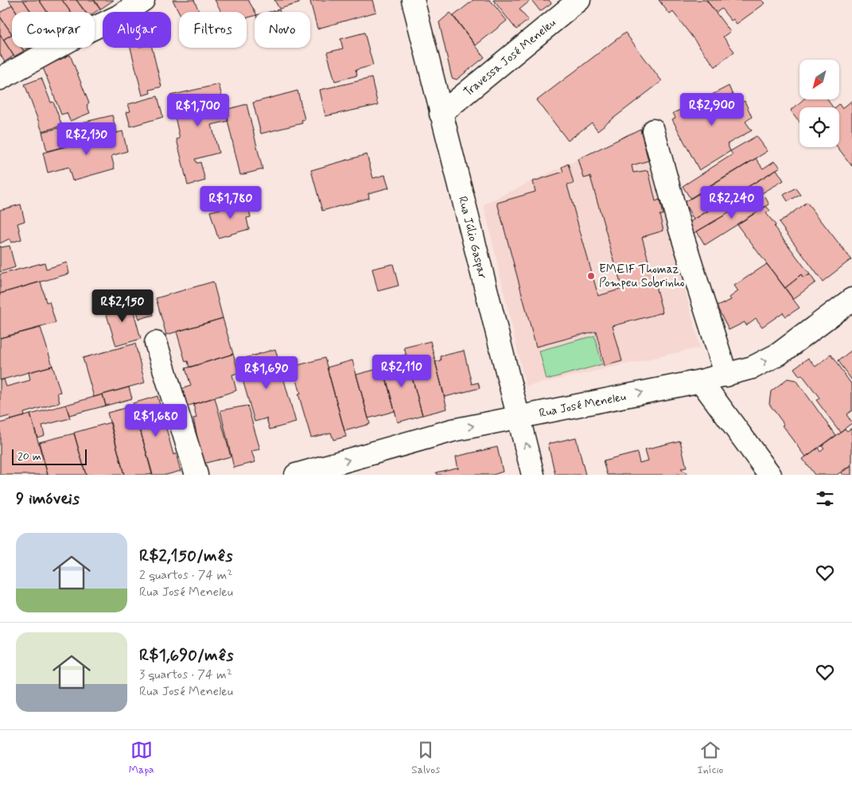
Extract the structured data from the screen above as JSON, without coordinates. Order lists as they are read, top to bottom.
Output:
{
  "streets": {
    "street": ["Travessa José Meneleu", "Rua Júlio Gaspar", "Rua José Meneleu"]
  },
  "crossings": [
    ["Travessa José Meneleu", "Rua Júlio Gaspar"],
    ["Rua Júlio Gaspar", "Rua José Meneleu"]
  ],
  "one_way": ["Rua José Meneleu"],
  "places": ["EMEIF Thomaz Pompeu Sobrinho"],
  "scale_bar": "20 m",
  "north": "bottom left",
  "page": {
    "chip": [
      "Comprar",
      "Alugar",
      "Filtros",
      "Novo"
    ],
    "price": [
      "R$2,900",
      "R$1,700",
      "R$2,130",
      "R$1,780",
      "R$2,240",
      "R$2,150",
      "R$2,110",
      "R$1,690",
      "R$1,680"
    ],
    "scale": "20 m",
    "heading": "9 imóveis",
    "list": [
      {
        "name": "R$2,150/mês",
        "note": "2 quartos · 74 m² · Rua José Meneleu"
      },
      {
        "name": "R$1,690/mês",
        "note": "3 quartos · 74 m² · Rua José Meneleu"
      }
    ],
    "tabs": ["Mapa", "Salvos", "Início"]
  }
}
